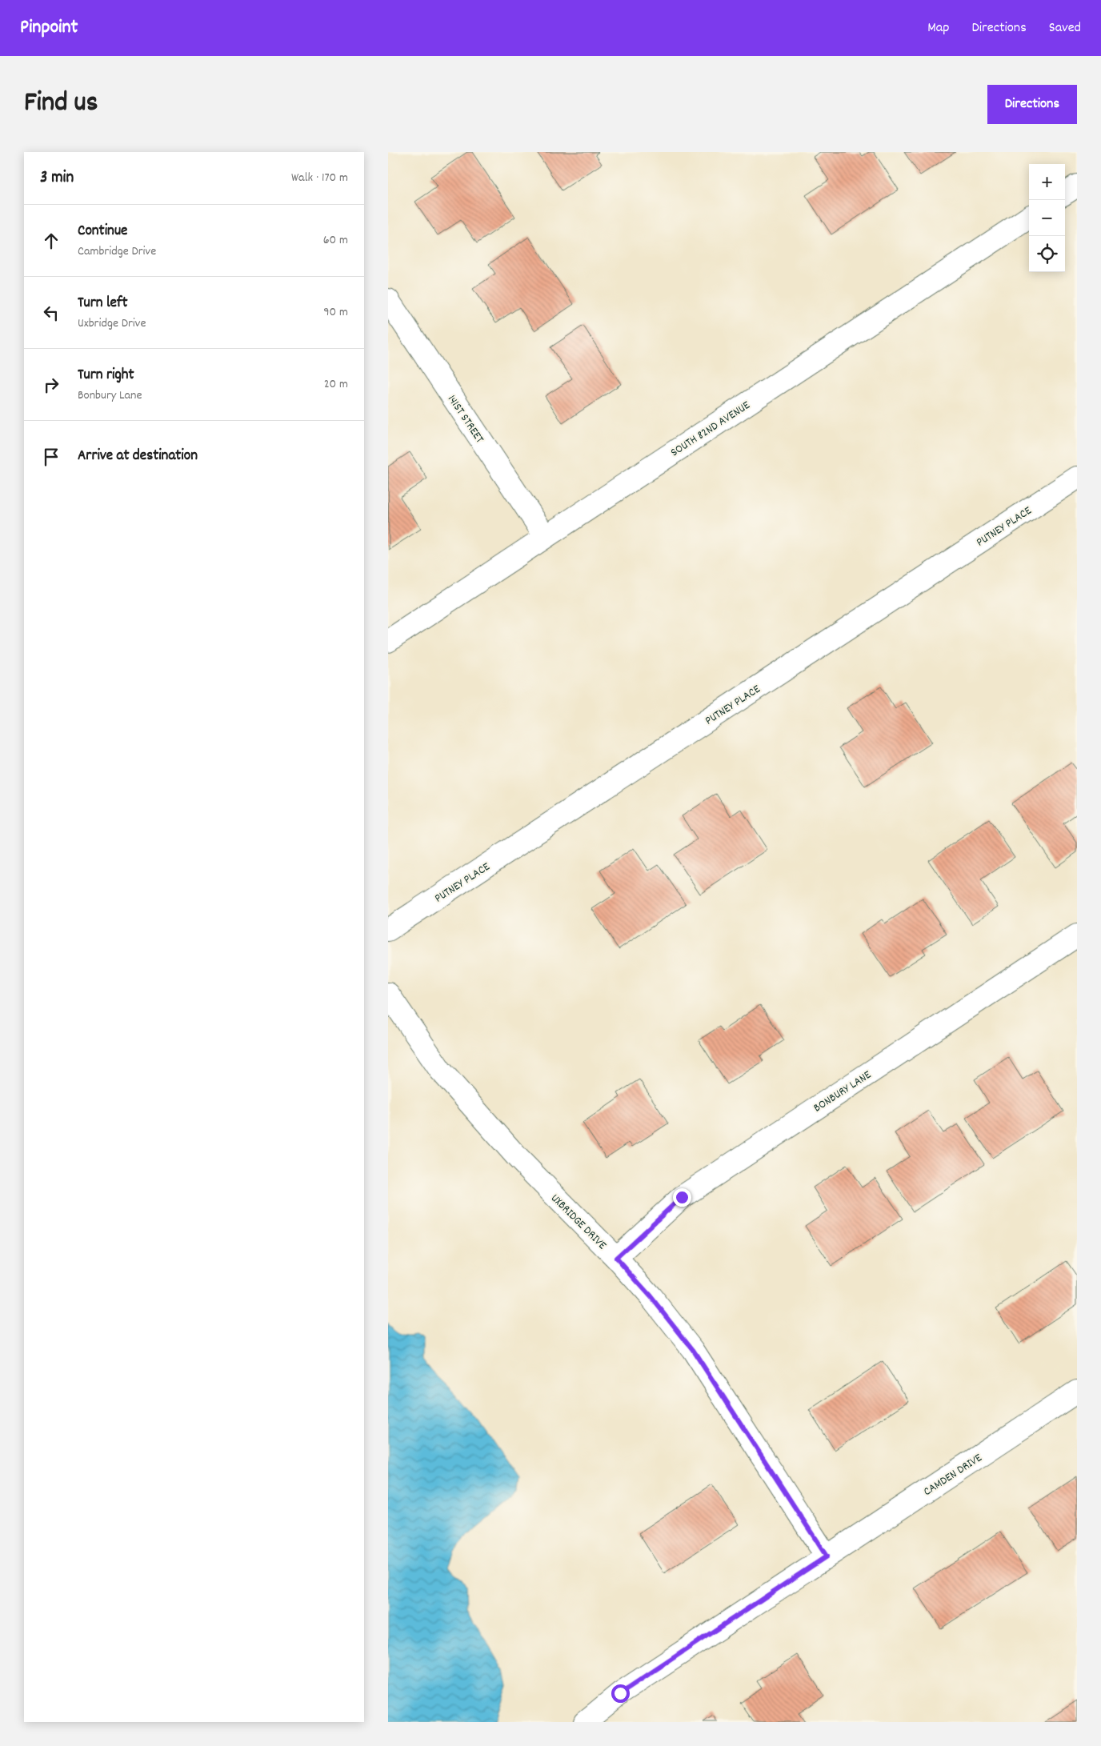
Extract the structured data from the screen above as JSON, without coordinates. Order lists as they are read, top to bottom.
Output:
{
  "streets": {
    "street": [
      "141ST STREET",
      "SOUTH 82ND AVENUE",
      "PUTNEY PLACE",
      "BONBURY LANE",
      "UXBRIDGE DRIVE",
      "CAMDEN DRIVE"
    ]
  },
  "crossings": [
    ["141ST STREET", "SOUTH 82ND AVENUE"],
    ["BONBURY LANE", "UXBRIDGE DRIVE"],
    ["UXBRIDGE DRIVE", "CAMDEN DRIVE"]
  ],
  "page": {
    "header": "Pinpoint",
    "nav": ["Map", "Directions", "Saved"],
    "title": "Find us",
    "buttons": "Directions",
    "heading": ["3 min", "Walk · 170 m"],
    "map_buttons": ["+", "−"],
    "list": [
      ["Continue", "Cambridge Drive", "60 m"],
      ["Turn left", "Uxbridge Drive", "90 m"],
      ["Turn right", "Bonbury Lane", "20 m"],
      "Arrive at destination"
    ]
  }
}
